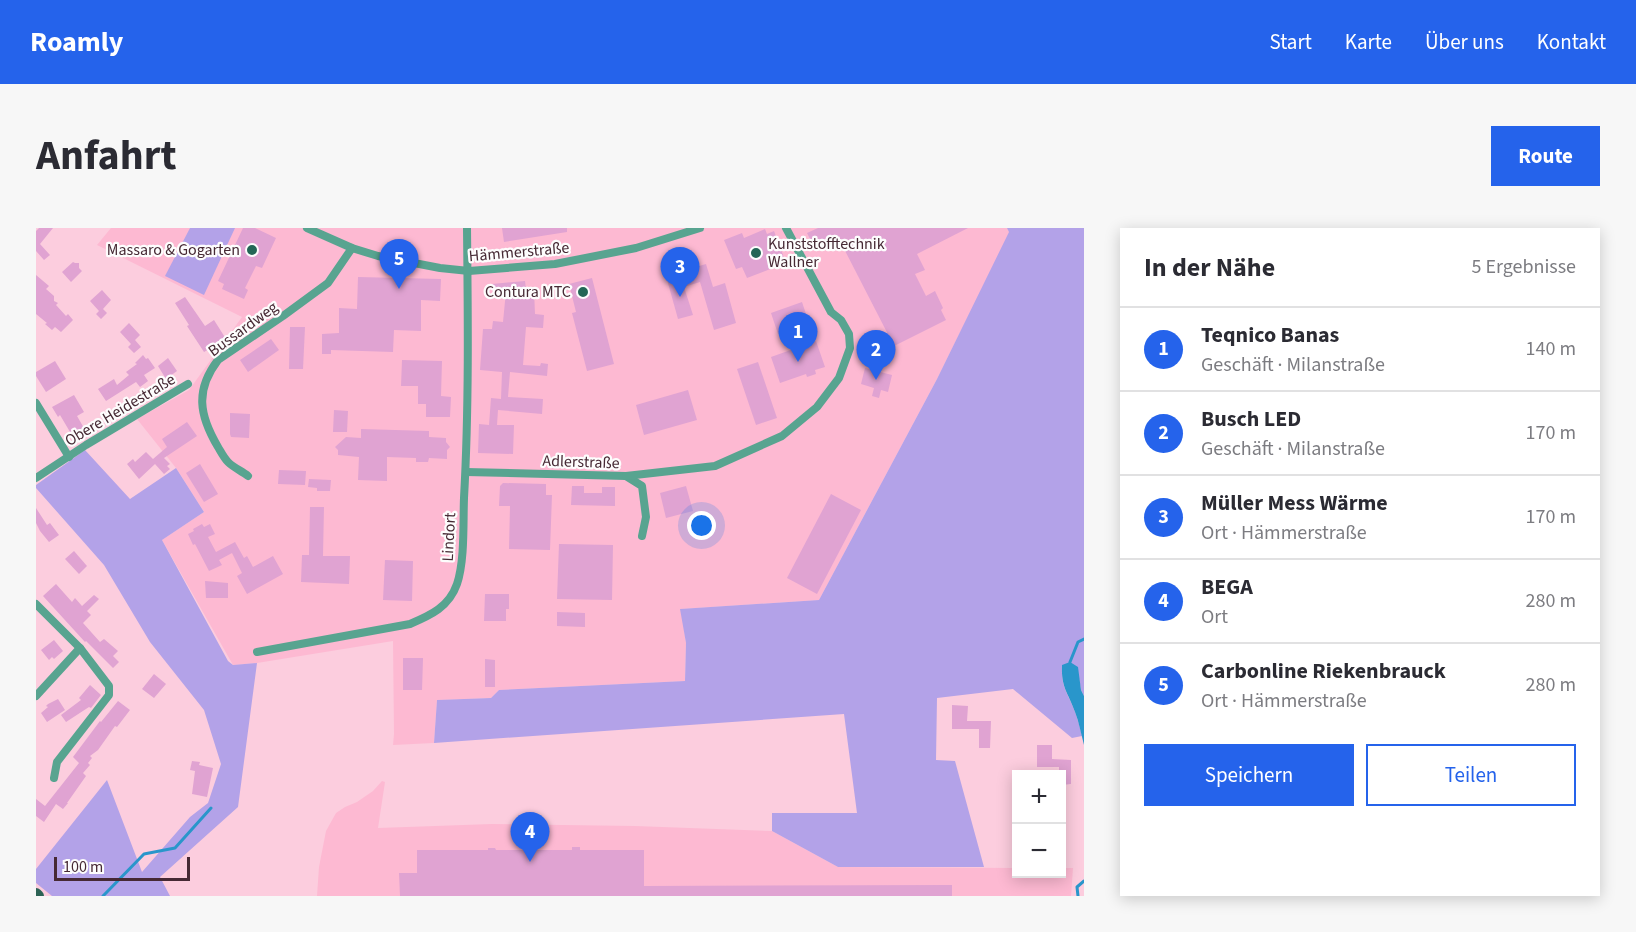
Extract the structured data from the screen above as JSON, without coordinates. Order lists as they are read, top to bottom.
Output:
{
  "streets": {
    "street": [
      "Hämmerstraße",
      "Bussardweg",
      "Obere Heidestraße",
      "Adlerstraße",
      "Lindort"
    ]
  },
  "crossings": [
    ["Hämmerstraße", "Bussardweg"],
    ["Hämmerstraße", "Lindort"],
    ["Adlerstraße", "Lindort"]
  ],
  "places": ["Massaro & Gogarten", "Kunststofftechnik Wallner", "Contura MTC"],
  "scale_bar": "100 m",
  "page": {
    "header": "Roamly",
    "nav": [
      "Start",
      "Karte",
      "Über uns",
      "Kontakt"
    ],
    "title": "Anfahrt",
    "buttons": [
      "Route",
      ["Speichern", "Teilen"]
    ],
    "heading": ["In der Nähe", "5 Ergebnisse"],
    "pins": [
      "5",
      "3",
      "1",
      "2",
      "4"
    ],
    "list": [
      {
        "mark": "1",
        "name": "Teqnico Banas",
        "note": "Geschäft · Milanstraße",
        "value": "140 m"
      },
      {
        "mark": "2",
        "name": "Busch LED",
        "note": "Geschäft · Milanstraße",
        "value": "170 m"
      },
      {
        "mark": "3",
        "name": "Müller Mess Wärme",
        "note": "Ort · Hämmerstraße",
        "value": "170 m"
      },
      {
        "mark": "4",
        "name": "BEGA",
        "note": "Ort",
        "value": "280 m"
      },
      {
        "mark": "5",
        "name": "Carbonline Riekenbrauck",
        "note": "Ort · Hämmerstraße",
        "value": "280 m"
      }
    ],
    "map_buttons": ["+", "−"],
    "scale": "100 m"
  }
}
